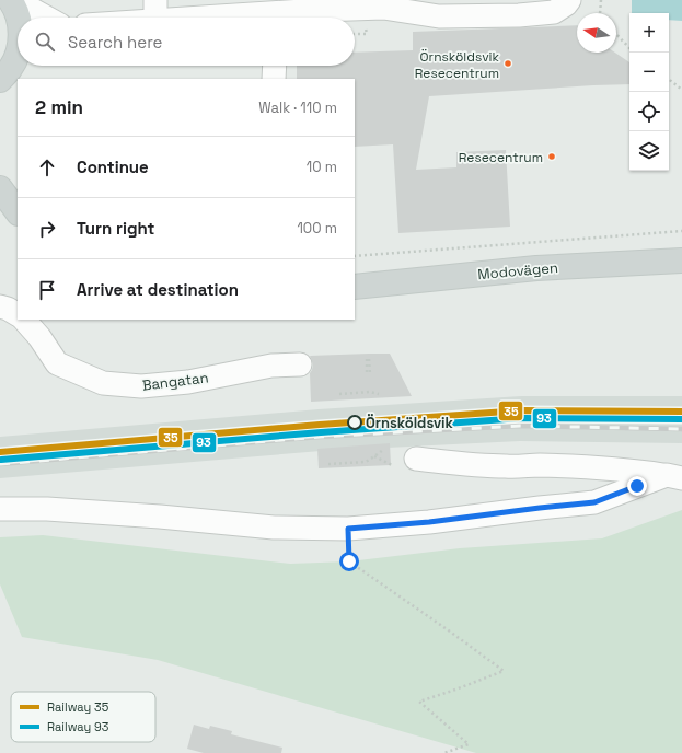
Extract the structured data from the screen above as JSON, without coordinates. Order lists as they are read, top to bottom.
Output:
{
  "streets": {
    "main road": ["Modovägen"],
    "street": ["Bangatan"]
  },
  "places": ["Örnsköldsvik Resecentrum", "Resecentrum", "Örnsköldsvik"],
  "lines": ["rail line 35", "rail line 93"],
  "legend": ["Railway 35", "Railway 93"],
  "north": "left",
  "page": {
    "map_buttons": ["+", "−"],
    "search": "Search here",
    "heading": ["2 min", "Walk · 110 m"],
    "list": [
      ["Continue", "10 m"],
      ["Turn right", "100 m"],
      "Arrive at destination"
    ]
  }
}
